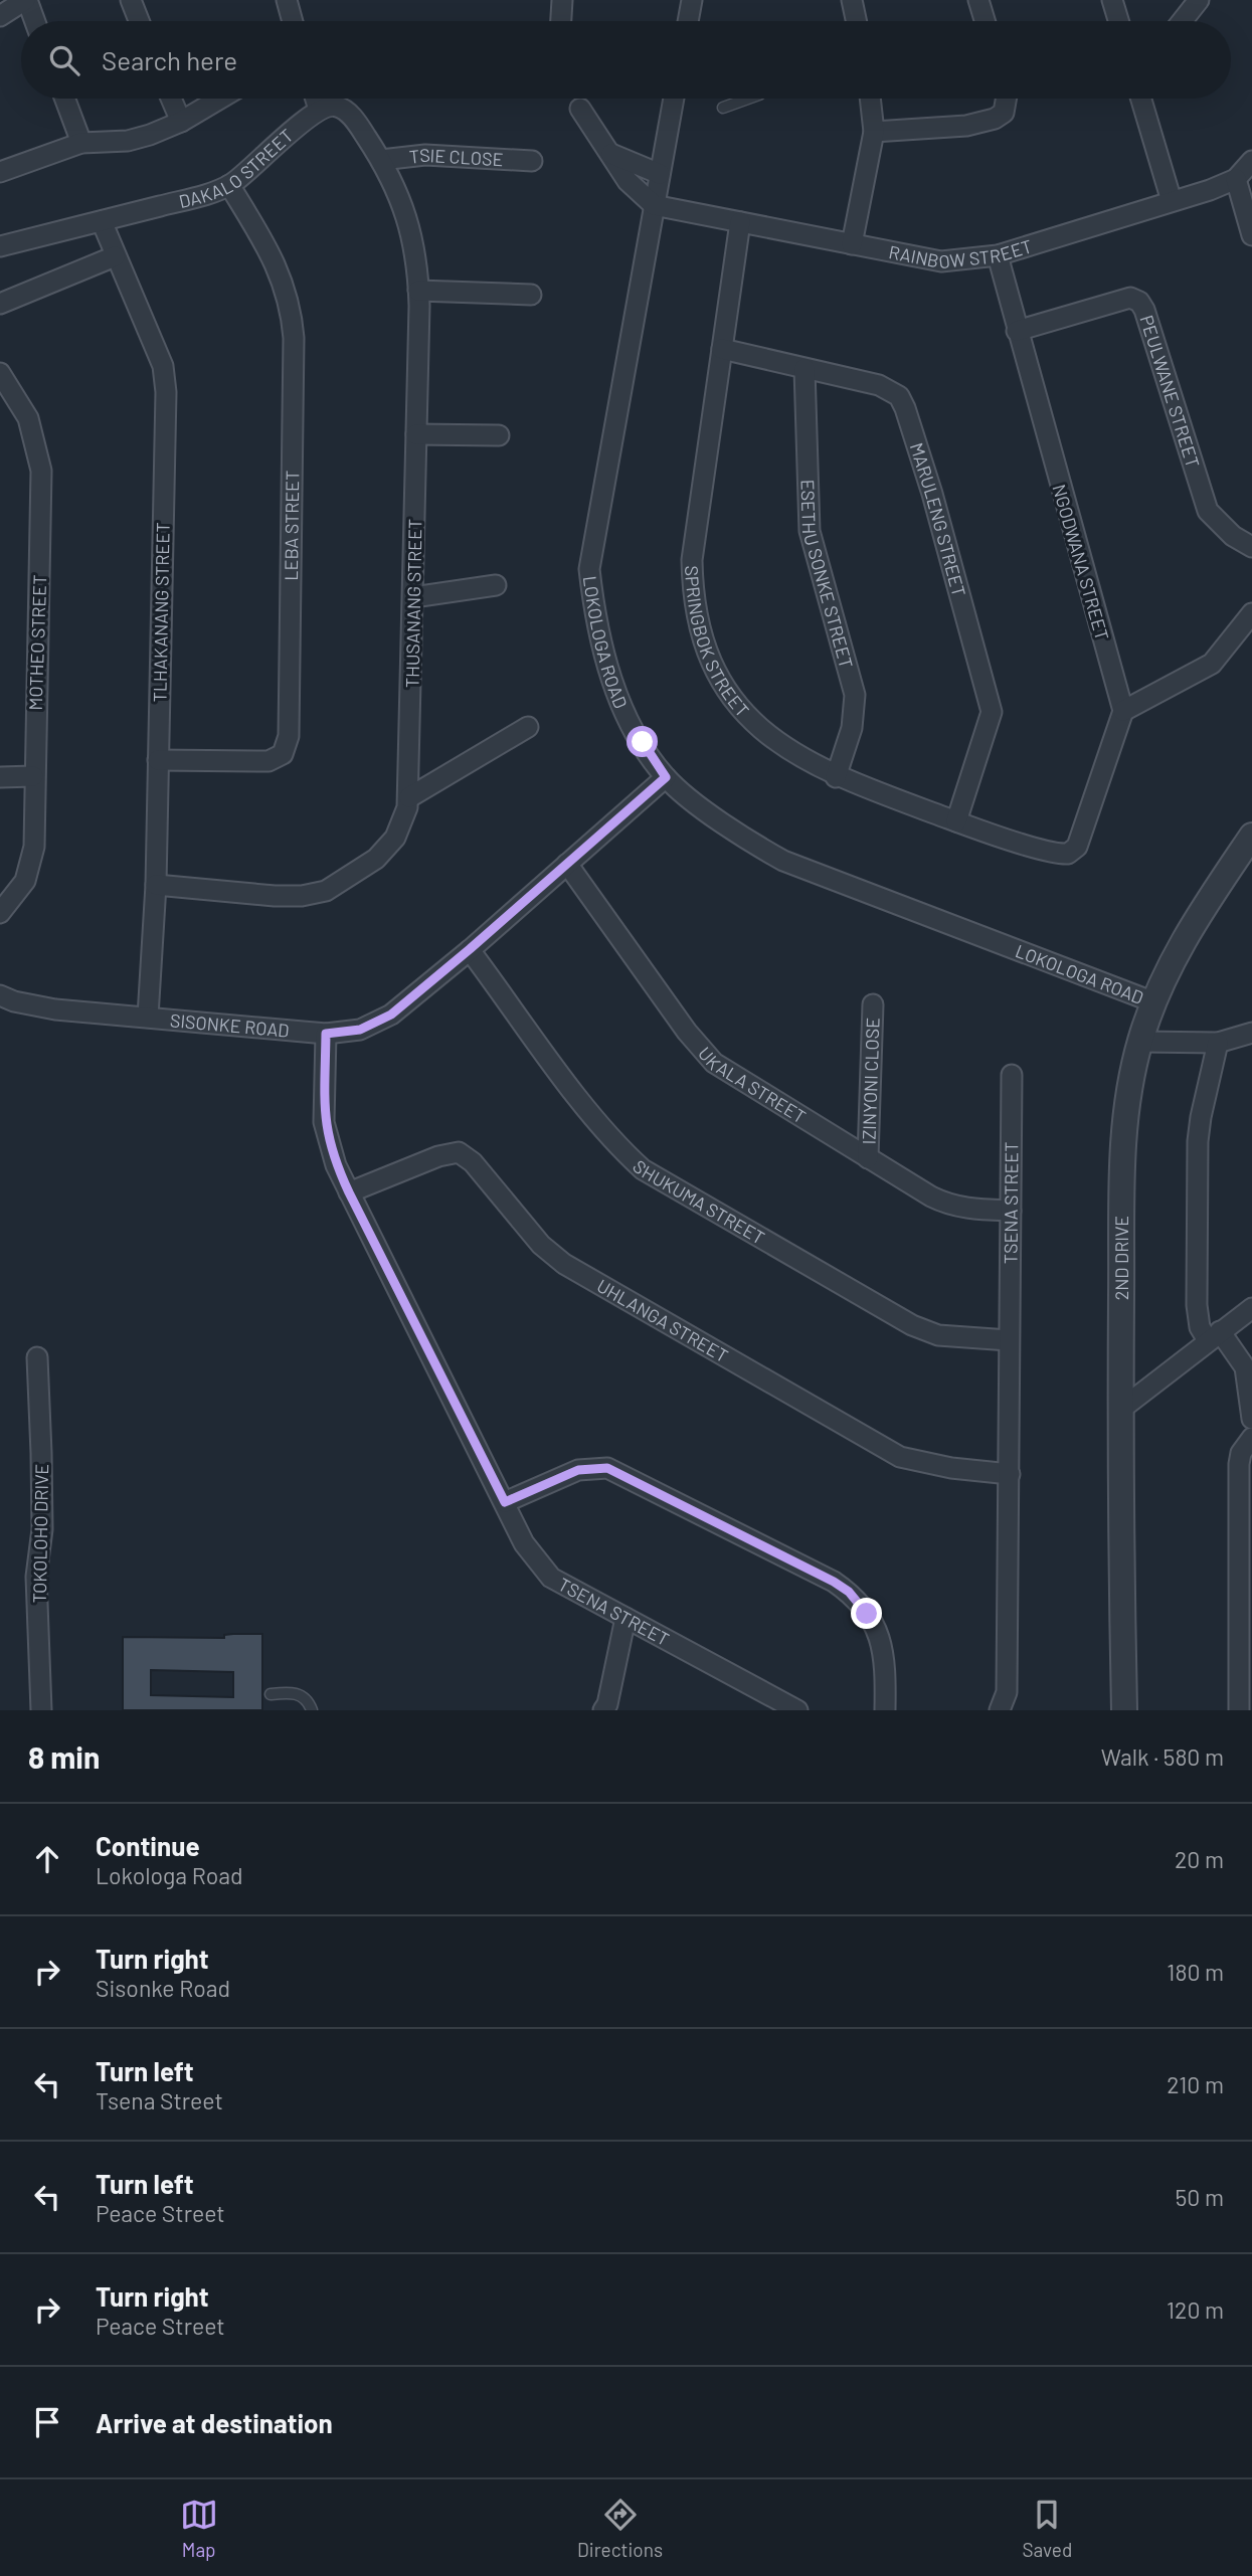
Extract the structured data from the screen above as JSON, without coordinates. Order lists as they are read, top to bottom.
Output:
{
  "streets": {
    "street": [
      "TSIE CLOSE",
      "DAKALO STREET",
      "RAINBOW STREET",
      "PEULWANE STREET",
      "MARULENG STREET",
      "LEBA STREET",
      "NGODWANA STREET",
      "ESETHU SONKE STREET",
      "THUSANANG STREET",
      "TLHAKANANG STREET",
      "SPRINGBOK STREET",
      "LOKOLOGA ROAD",
      "MOTHEO STREET",
      "SISONKE ROAD",
      "IZINYONI CLOSE",
      "UKALA STREET",
      "SHUKUMA STREET",
      "TSENA STREET",
      "2ND DRIVE",
      "UHLANGA STREET",
      "TOKOLOHO DRIVE"
    ]
  },
  "crossings": [
    ["TSIE CLOSE", "THUSANANG STREET"],
    ["DAKALO STREET", "LEBA STREET"],
    ["DAKALO STREET", "THUSANANG STREET"],
    ["DAKALO STREET", "TLHAKANANG STREET"],
    ["RAINBOW STREET", "NGODWANA STREET"],
    ["RAINBOW STREET", "SPRINGBOK STREET"],
    ["RAINBOW STREET", "LOKOLOGA ROAD"],
    ["PEULWANE STREET", "NGODWANA STREET"],
    ["MARULENG STREET", "ESETHU SONKE STREET"],
    ["MARULENG STREET", "SPRINGBOK STREET"],
    ["LEBA STREET", "TLHAKANANG STREET"],
    ["NGODWANA STREET", "SPRINGBOK STREET"],
    ["ESETHU SONKE STREET", "SPRINGBOK STREET"],
    ["THUSANANG STREET", "TLHAKANANG STREET"],
    ["TLHAKANANG STREET", "SISONKE ROAD"],
    ["LOKOLOGA ROAD", "SISONKE ROAD"],
    ["LOKOLOGA ROAD", "2ND DRIVE"],
    ["SISONKE ROAD", "UKALA STREET"],
    ["SISONKE ROAD", "SHUKUMA STREET"],
    ["SISONKE ROAD", "TSENA STREET"],
    ["IZINYONI CLOSE", "UKALA STREET"],
    ["UKALA STREET", "TSENA STREET"],
    ["SHUKUMA STREET", "TSENA STREET"],
    ["TSENA STREET", "UHLANGA STREET"]
  ],
  "page": {
    "search": "Search here",
    "heading": ["8 min", "Walk · 580 m"],
    "list": [
      ["Continue", "Lokologa Road", "20 m"],
      ["Turn right", "Sisonke Road", "180 m"],
      ["Turn left", "Tsena Street", "210 m"],
      ["Turn left", "Peace Street", "50 m"],
      ["Turn right", "Peace Street", "120 m"],
      "Arrive at destination"
    ],
    "nav": ["Map", "Directions", "Saved"]
  }
}
